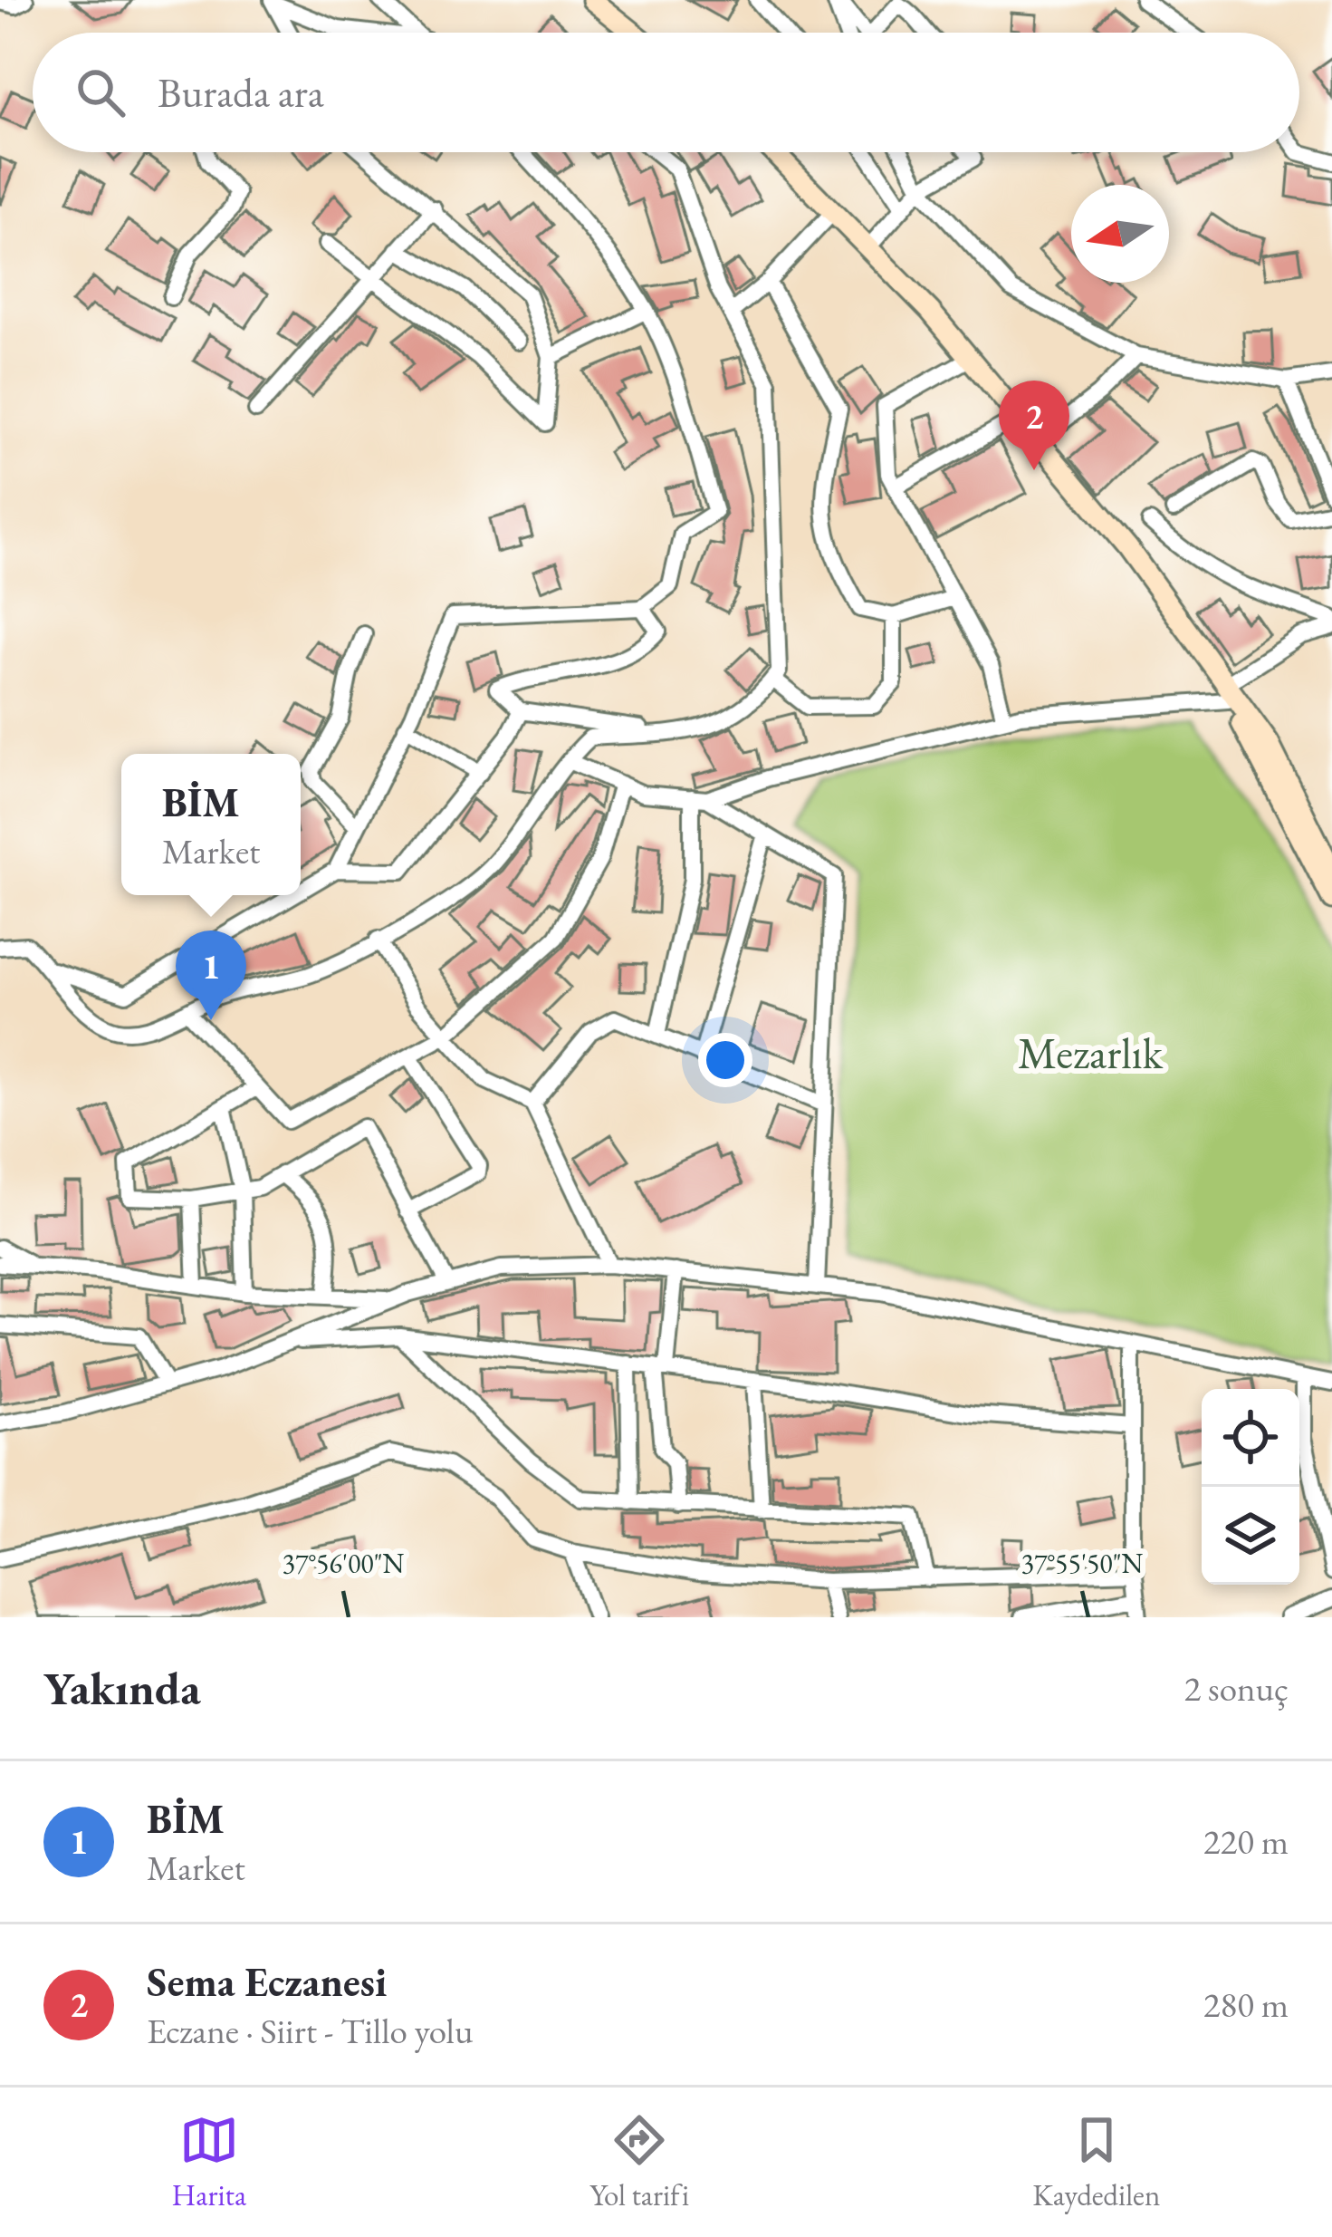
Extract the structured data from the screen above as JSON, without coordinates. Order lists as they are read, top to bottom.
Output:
{
  "parks": ["Mezarlık"],
  "north": "left",
  "page": {
    "search": "Burada ara",
    "pins": ["2", "1"],
    "popup": ["BİM", "Market"],
    "heading": ["Yakında", "2 sonuç"],
    "list": [
      {
        "mark": "1",
        "name": "BİM",
        "note": "Market",
        "value": "220 m"
      },
      {
        "mark": "2",
        "name": "Sema Eczanesi",
        "note": "Eczane · Siirt - Tillo yolu",
        "value": "280 m"
      }
    ],
    "nav": ["Harita", "Yol tarifi", "Kaydedilen"]
  },
  "coordinates": ["37°56'00\"N", "37°55'50\"N"]
}
